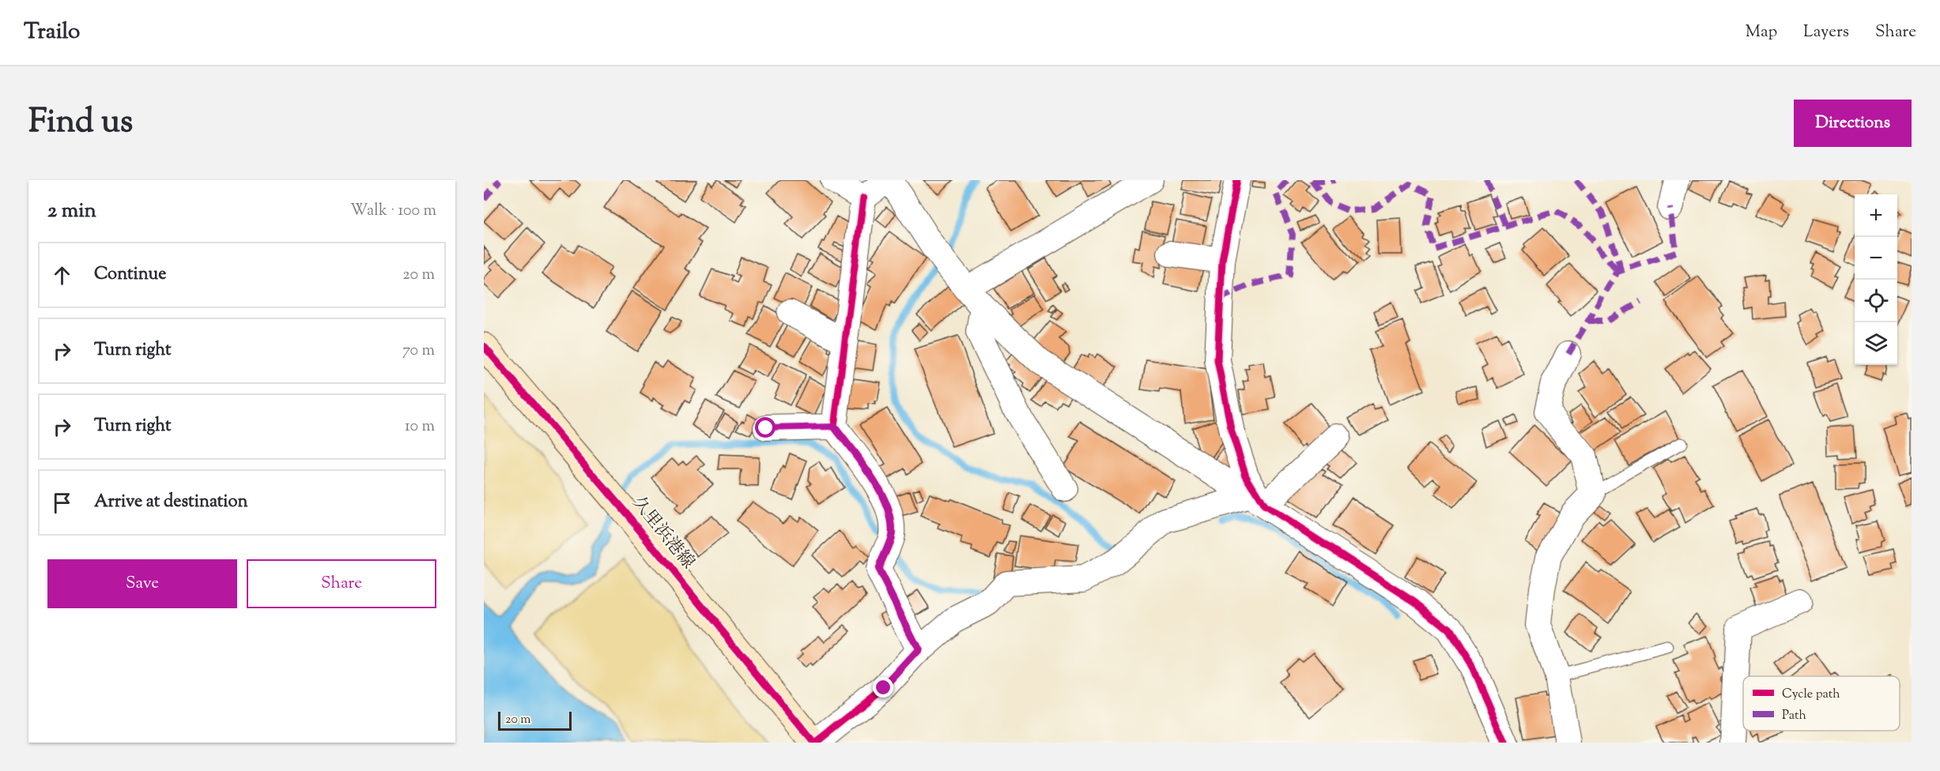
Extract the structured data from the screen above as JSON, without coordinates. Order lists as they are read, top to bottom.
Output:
{
  "streets": {
    "main road": ["久里浜港線"]
  },
  "legend": ["Cycle path", "Path"],
  "scale_bar": "20 m",
  "page": {
    "header": "Trailo",
    "nav": ["Map", "Layers", "Share"],
    "title": "Find us",
    "buttons": [
      "Directions",
      ["Save", "Share"]
    ],
    "heading": ["2 min", "Walk · 100 m"],
    "map_buttons": ["+", "−"],
    "list": [
      ["Continue", "20 m"],
      ["Turn right", "70 m"],
      ["Turn right", "10 m"],
      "Arrive at destination"
    ],
    "scale": "20 m"
  }
}
